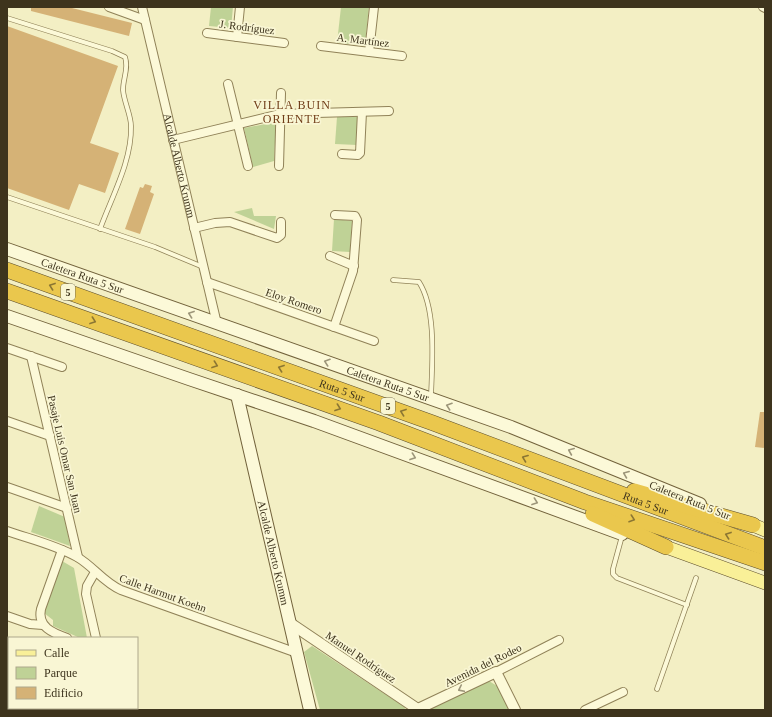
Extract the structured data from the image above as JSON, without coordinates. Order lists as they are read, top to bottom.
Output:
{
  "streets": {
    "highway": ["5", "Ruta 5 Sur"],
    "main road": ["Alcalde Alberto Krumm", "Caletera Ruta 5 Sur"],
    "street": [
      "J. Rodríguez",
      "A. Martínez",
      "Eloy Romero",
      "Pasaje Luis Omar San Juan",
      "Calle Harmut Koehn",
      "Manuel Rodríguez",
      "Avenida del Rodeo"
    ]
  },
  "crossings": [
    ["Alcalde Alberto Krumm", "Caletera Ruta 5 Sur"],
    ["Alcalde Alberto Krumm", "Eloy Romero"],
    ["Alcalde Alberto Krumm", "Calle Harmut Koehn"],
    ["Alcalde Alberto Krumm", "Manuel Rodríguez"],
    ["Pasaje Luis Omar San Juan", "Calle Harmut Koehn"],
    ["Manuel Rodríguez", "Avenida del Rodeo"]
  ],
  "one_way": ["Avenida del Rodeo"],
  "districts": ["VILLA BUIN ORIENTE"],
  "legend": ["Calle", "Parque", "Edificio"]
}
